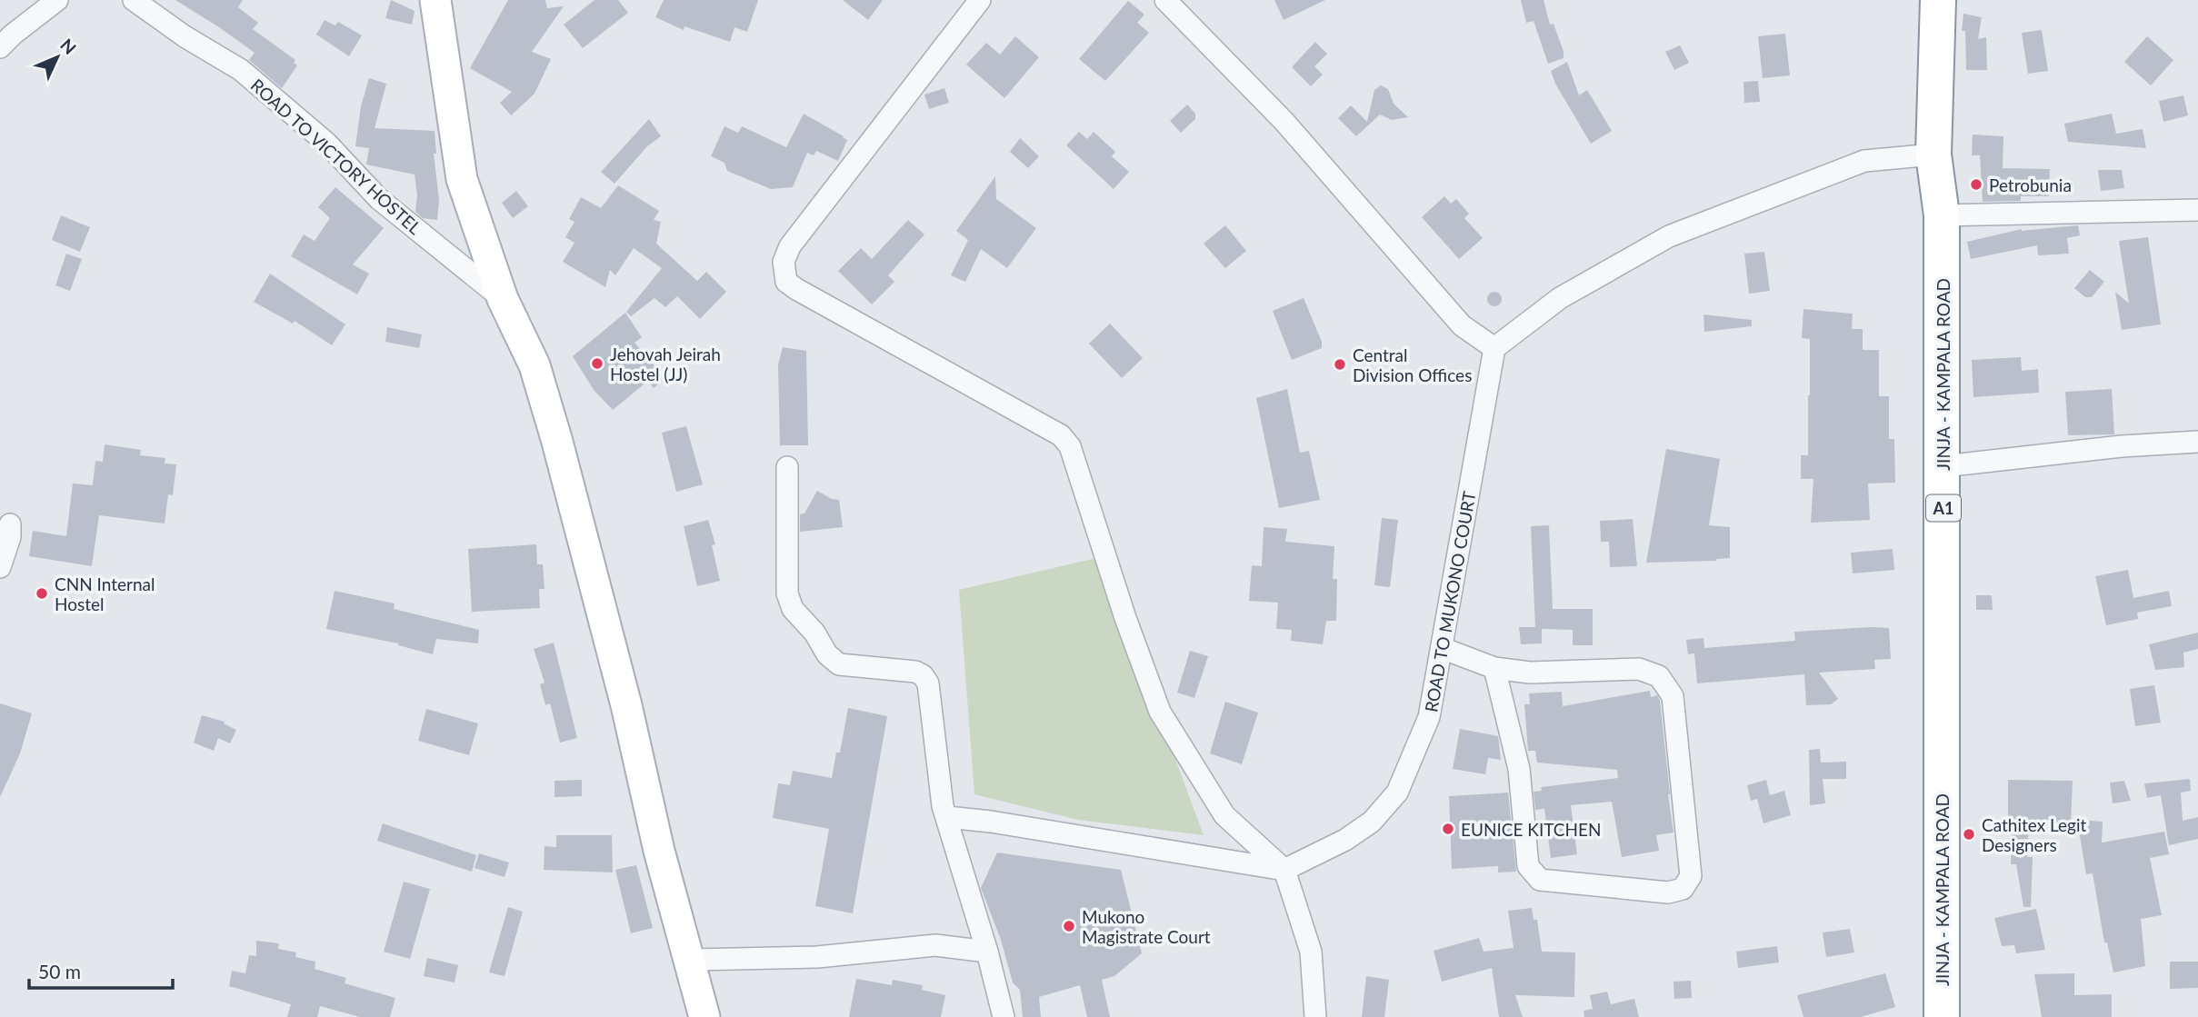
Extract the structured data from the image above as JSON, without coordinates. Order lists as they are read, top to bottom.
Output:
{
  "streets": {
    "highway": ["JINJA - KAMPALA ROAD", "A1"],
    "street": ["ROAD TO VICTORY HOSTEL", "ROAD TO MUKONO COURT"]
  },
  "places": [
    "Petrobunia",
    "Jehovah Jeirah Hostel (JJ)",
    "Central Division Offices",
    "CNN Internal Hostel",
    "EUNICE KITCHEN",
    "Cathitex Legit Designers",
    "Mukono Magistrate Court"
  ],
  "scale_bar": "50 m",
  "north": "top right"
}
